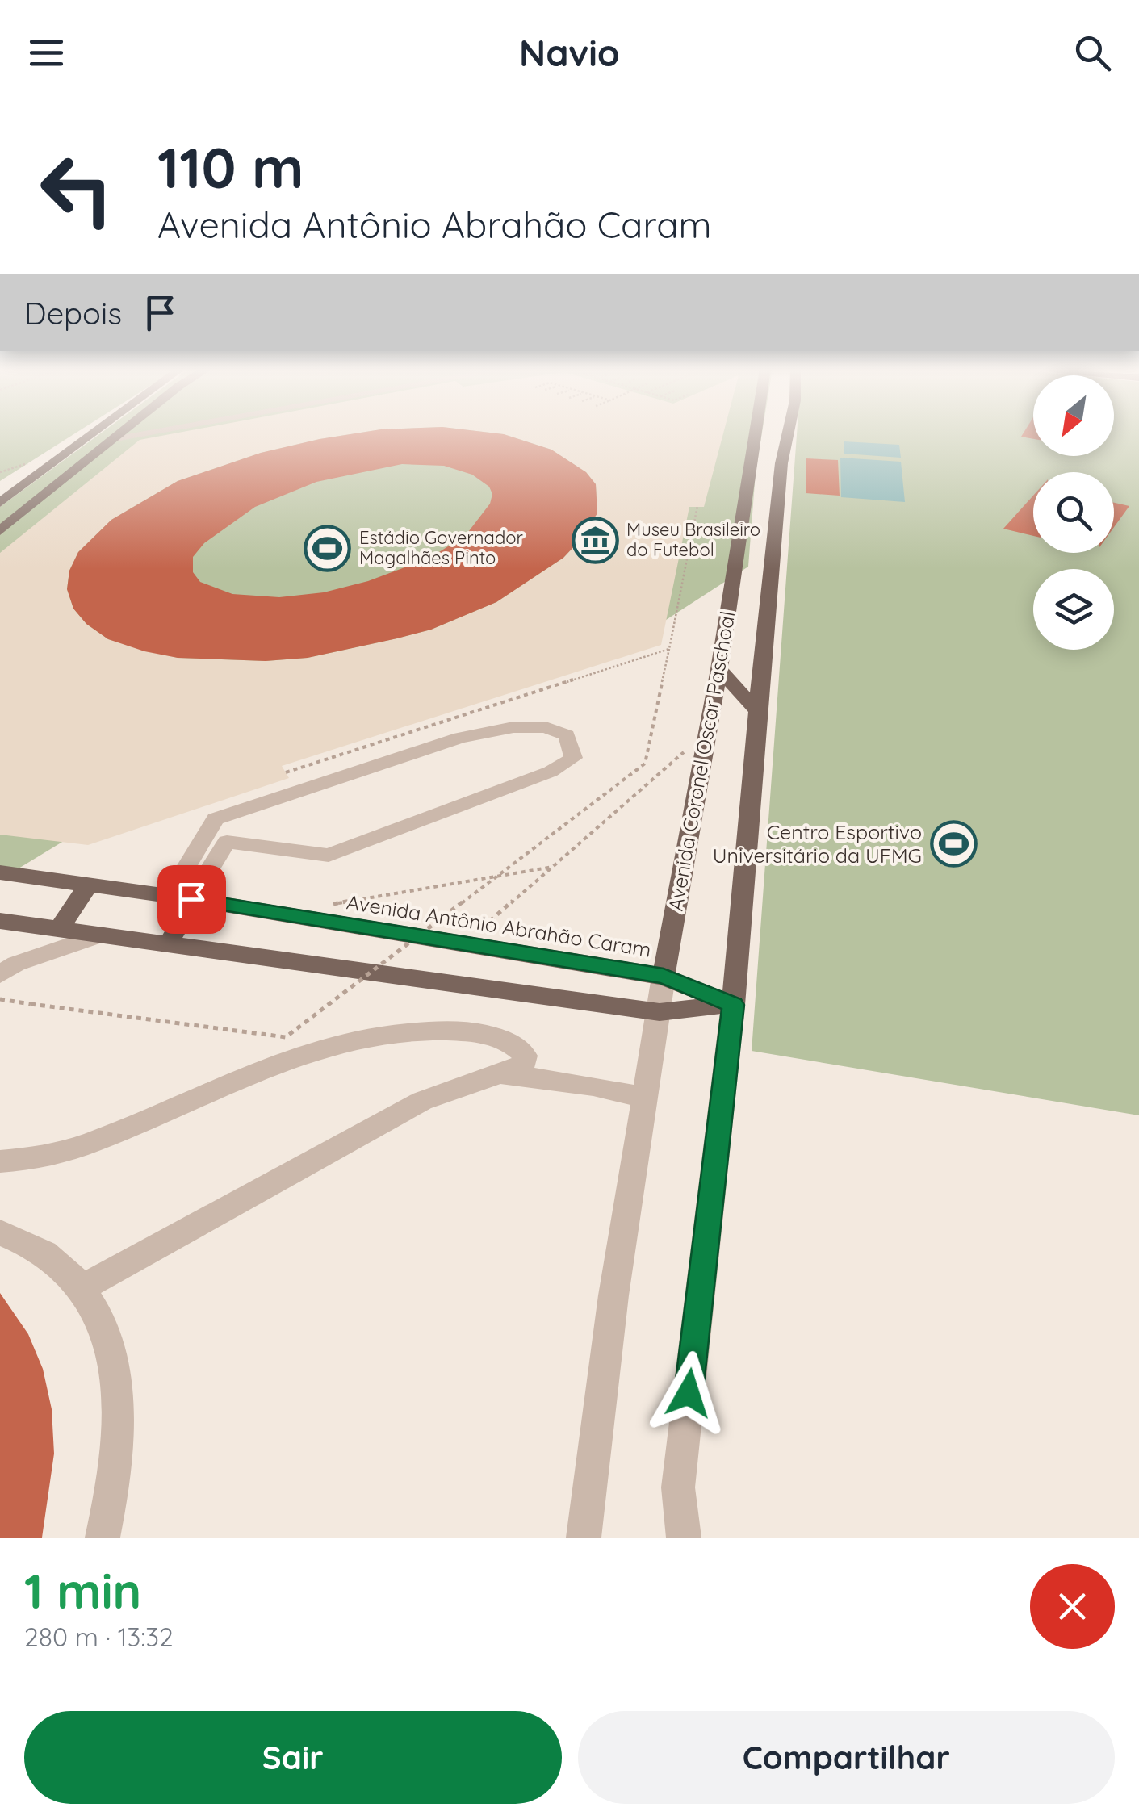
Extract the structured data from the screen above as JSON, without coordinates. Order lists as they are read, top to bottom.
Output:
{
  "streets": {
    "main road": ["Avenida Coronel Oscar Paschoal", "Avenida Antônio Abrahão Caram"]
  },
  "crossings": [
    ["Avenida Coronel Oscar Paschoal", "Avenida Antônio Abrahão Caram"]
  ],
  "places": {
    "museum": ["Museu Brasileiro do Futebol"],
    "sports": ["Estádio Governador Magalhães Pinto", "Centro Esportivo Universitário da UFMG"]
  },
  "north": "bottom left",
  "page": {
    "header": "Navio",
    "turn": ["110 m", "Avenida Antônio Abrahão Caram"],
    "then": "Depois",
    "heading": ["1 min", "280 m · 13:32"],
    "buttons": ["Sair", "Compartilhar"]
  }
}
